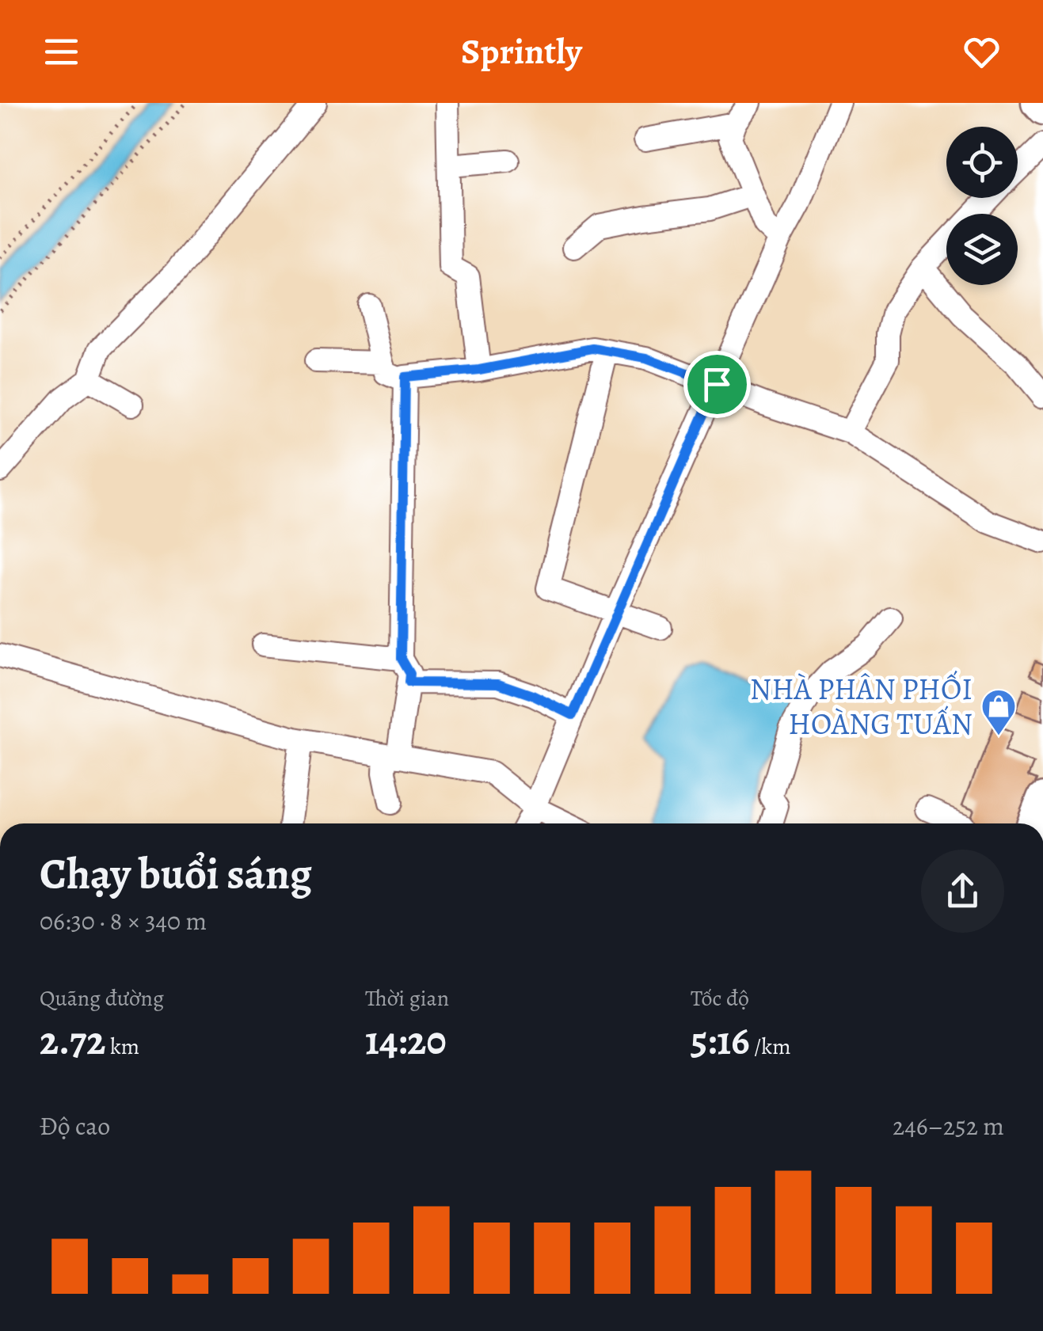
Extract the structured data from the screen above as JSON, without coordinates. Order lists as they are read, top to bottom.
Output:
{
  "places": {
    "shop": ["NHÀ PHÂN PHỐI HOÀNG TUẤN"]
  },
  "page": {
    "header": "Sprintly",
    "heading": ["Chạy buổi sáng", "06:30 · 8 × 340 m"],
    "stats": [
      ["Quãng đường", "2.72 km"],
      ["Thời gian", "14:20"],
      ["Tốc độ", "5:16 /km"]
    ],
    "chart": ["Độ cao", "246–252 m"]
  }
}
